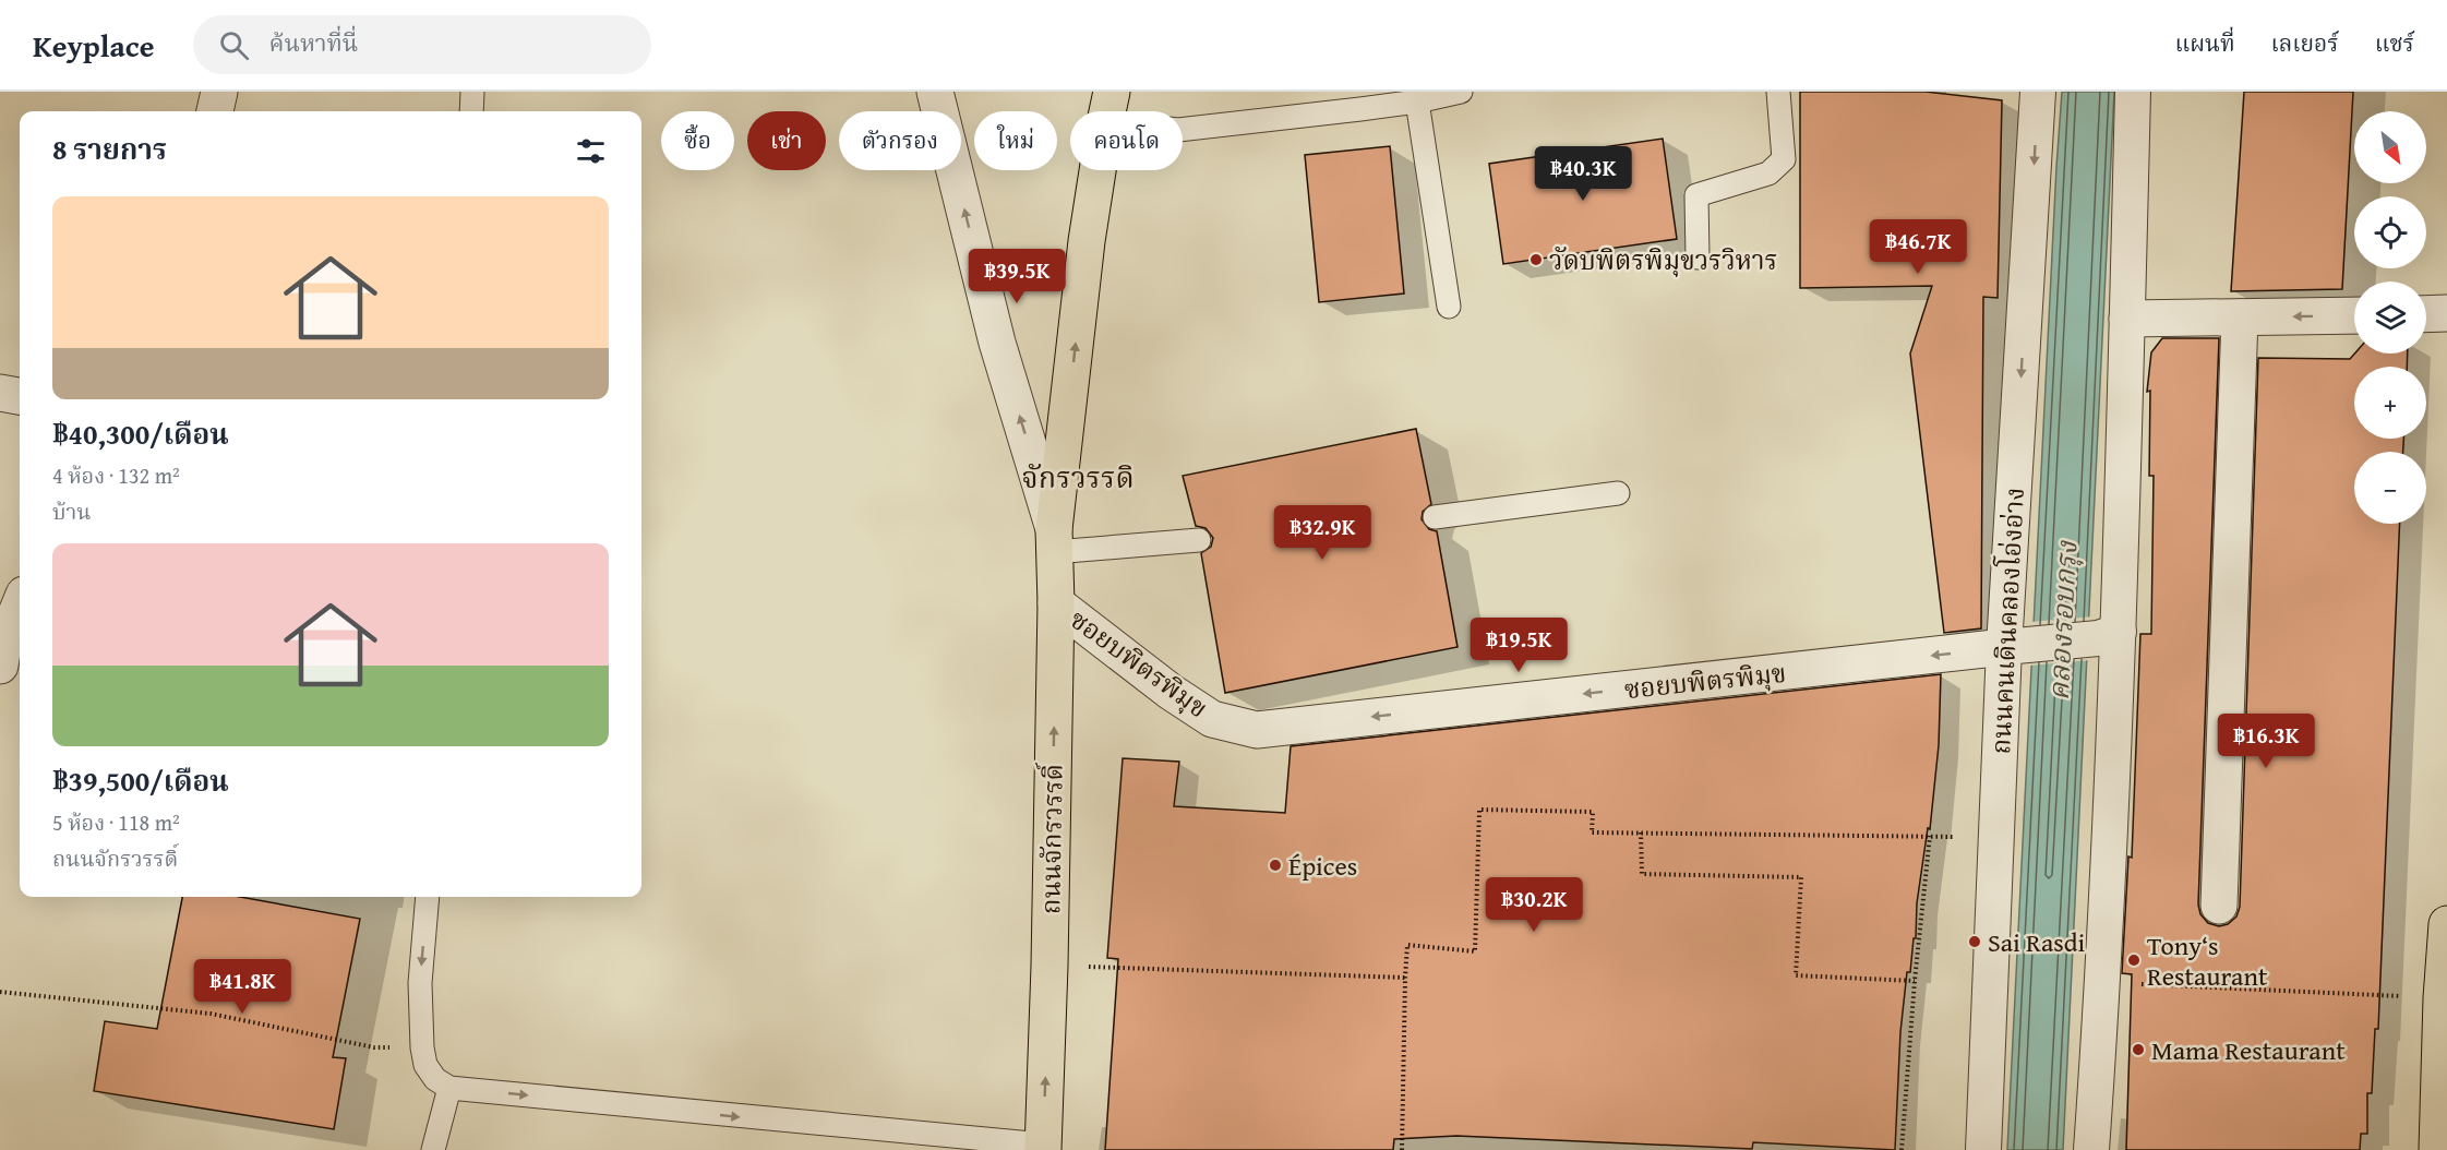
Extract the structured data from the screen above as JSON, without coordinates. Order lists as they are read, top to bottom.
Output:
{
  "streets": {
    "main road": ["ถนนจักรวรรดิ์"],
    "street": ["ถนนคนเดินคลองโอ่งอ่าง", "ซอยบพิตรพิมุข"]
  },
  "crossings": [
    ["ถนนคนเดินคลองโอ่งอ่าง", "ซอยบพิตรพิมุข"],
    ["ซอยบพิตรพิมุข", "ถนนจักรวรรดิ์"]
  ],
  "one_way": ["ซอยบพิตรพิมุข", "ถนนจักรวรรดิ์"],
  "districts": ["จักรวรรดิ"],
  "water": ["คลองรอบกรุง"],
  "places": [
    "วัดบพิตรพิมุขวรวิหาร",
    "Épices",
    "Sai Rasdi",
    "Tony‘s Restaurant",
    "Mama Restaurant"
  ],
  "north": "bottom right",
  "page": {
    "header": "Keyplace",
    "search": "ค้นหาที่นี่",
    "nav": ["แผนที่", "เลเยอร์", "แชร์"],
    "map_buttons": ["+", "−"],
    "chip": [
      "ซื้อ",
      "เช่า",
      "ตัวกรอง",
      "ใหม่",
      "คอนโด"
    ],
    "heading": "8 รายการ",
    "price": [
      "฿40.3K",
      "฿46.7K",
      "฿39.5K",
      "฿32.9K",
      "฿19.5K",
      "฿16.3K",
      "฿30.2K",
      "฿41.8K"
    ],
    "list": [
      {
        "name": "฿40,300/เดือน",
        "note": "4 ห้อง · 132 m² · บ้าน"
      },
      {
        "name": "฿39,500/เดือน",
        "note": "5 ห้อง · 118 m² · ถนนจักรวรรดิ์"
      }
    ]
  }
}
